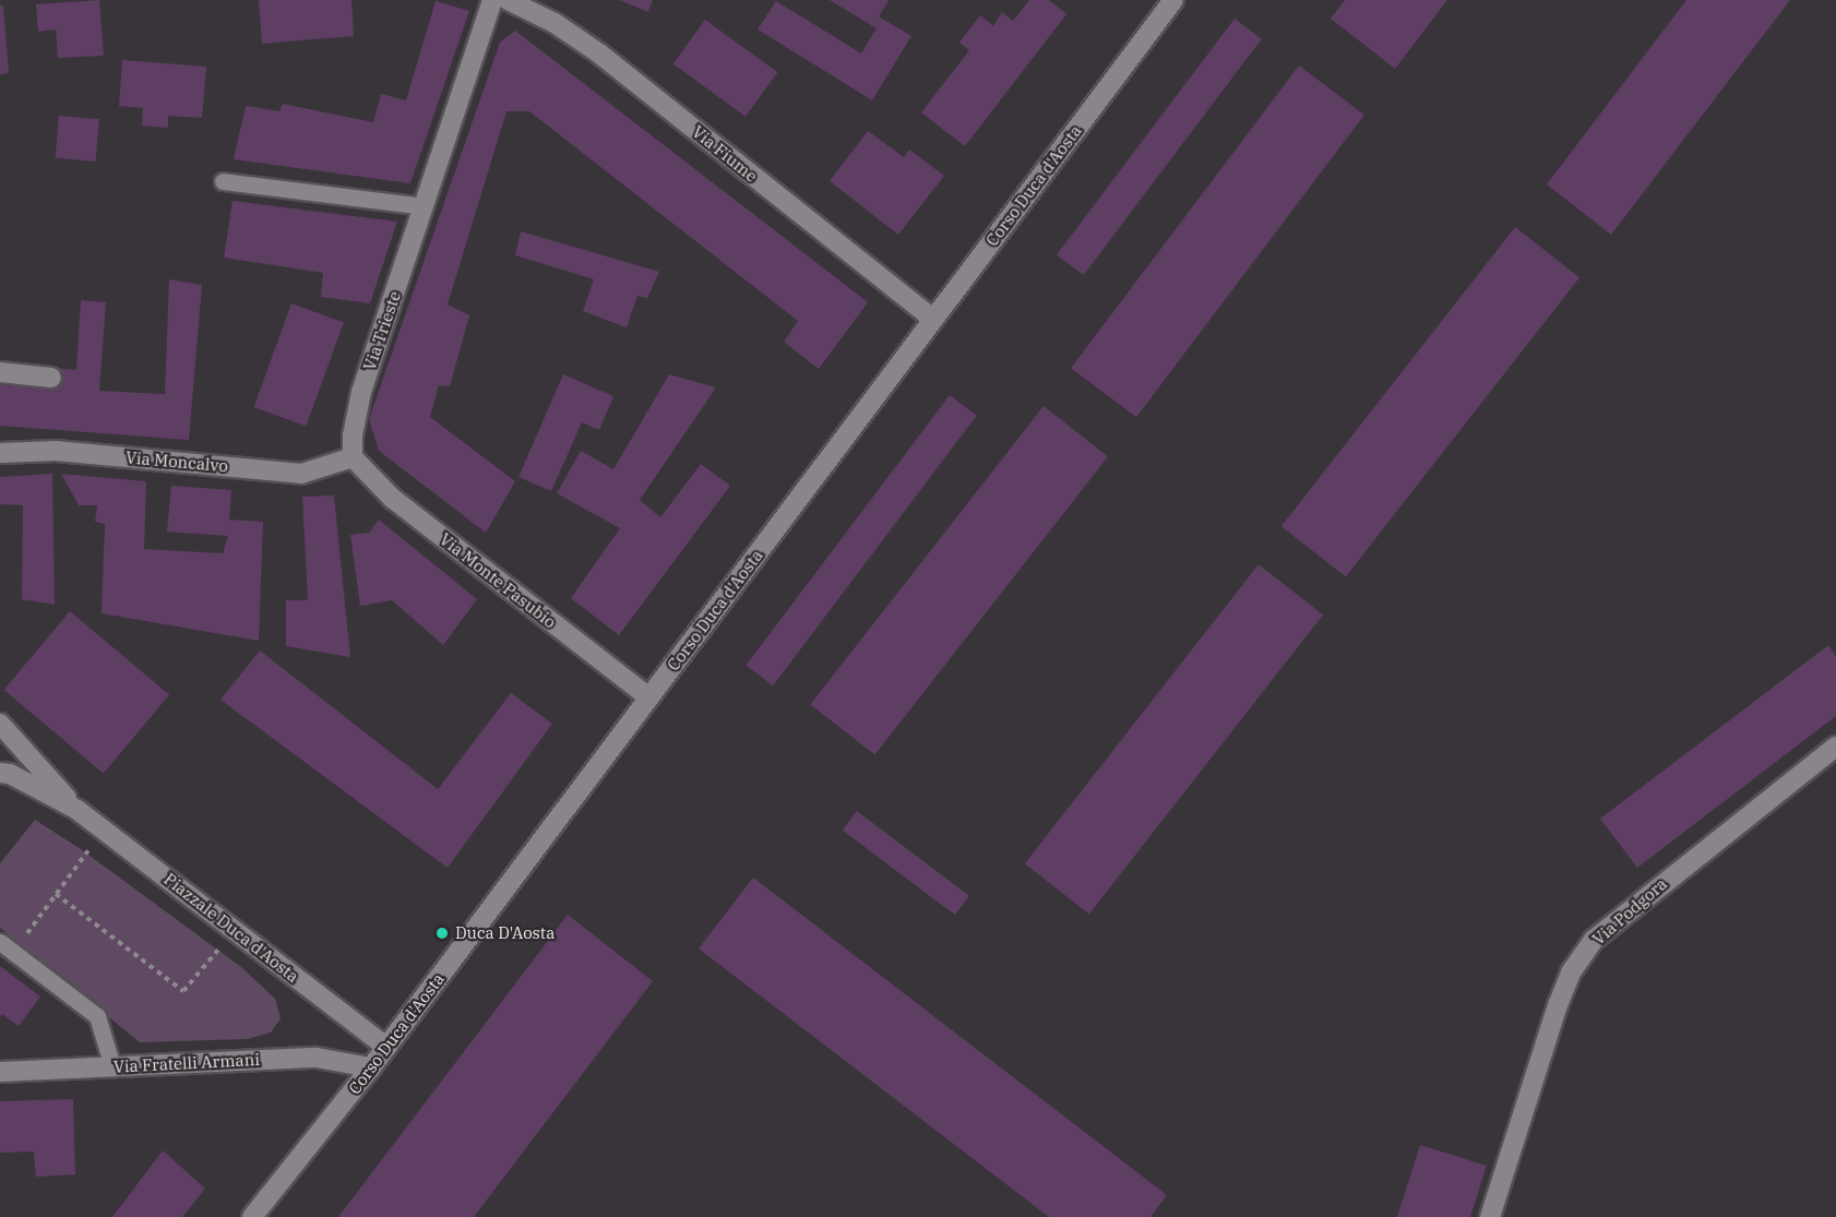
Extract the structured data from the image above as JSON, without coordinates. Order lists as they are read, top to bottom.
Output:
{
  "streets": {
    "street": [
      "Via Fiume",
      "Corso Duca d'Aosta",
      "Via Trieste",
      "Via Moncalvo",
      "Via Monte Pasubio",
      "Via Podgora",
      "Piazzale Duca d'Aosta",
      "Via Fratelli Armani"
    ]
  },
  "crossings": [
    ["Via Fiume", "Corso Duca d'Aosta"],
    ["Corso Duca d'Aosta", "Via Monte Pasubio"],
    ["Corso Duca d'Aosta", "Piazzale Duca d'Aosta"],
    ["Corso Duca d'Aosta", "Via Fratelli Armani"],
    ["Via Trieste", "Via Moncalvo"],
    ["Via Trieste", "Via Monte Pasubio"],
    ["Via Moncalvo", "Via Monte Pasubio"]
  ],
  "places": ["Duca D'Aosta"]
}
